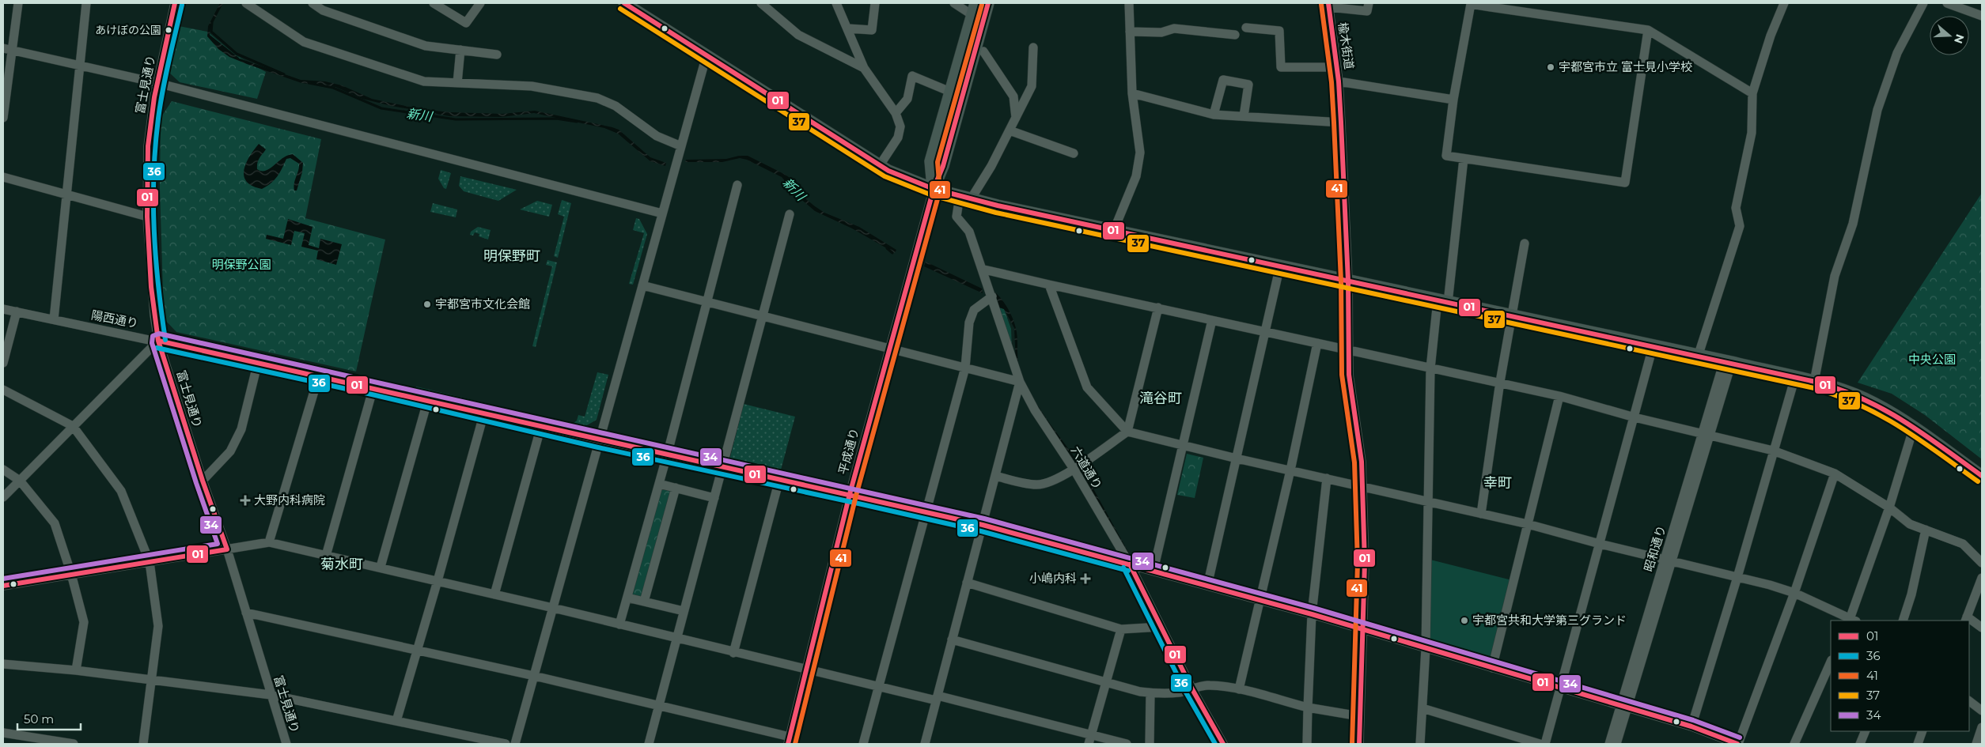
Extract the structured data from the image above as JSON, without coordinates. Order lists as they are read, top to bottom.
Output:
{
  "streets": {
    "street": [
      "楡木街道",
      "富士見通り",
      "陽西通り",
      "平成通り",
      "六道通り",
      "昭和通り"
    ]
  },
  "crossings": [
    ["楡木街道", "陽西通り"],
    ["富士見通り", "陽西通り"],
    ["陽西通り", "平成通り"],
    ["陽西通り", "六道通り"],
    ["陽西通り", "昭和通り"]
  ],
  "districts": [
    "明保野町",
    "滝谷町",
    "幸町",
    "菊水町"
  ],
  "water": ["新川"],
  "parks": ["明保野公園", "中央公園"],
  "places": {
    "other": [
      "あけぼの公園",
      "宇都宮市立 富士見小学校",
      "宇都宮市文化会館",
      "宇都宮共和大学第三グランド"
    ],
    "health": ["大野内科病院", "小嶋内科"]
  },
  "lines": [
    "transit line 01",
    "transit line 41",
    "transit line 36",
    "transit line 37",
    "transit line 34"
  ],
  "legend": [
    "01",
    "36",
    "41",
    "37",
    "34"
  ],
  "scale_bar": "50 m",
  "north": "right"
}
